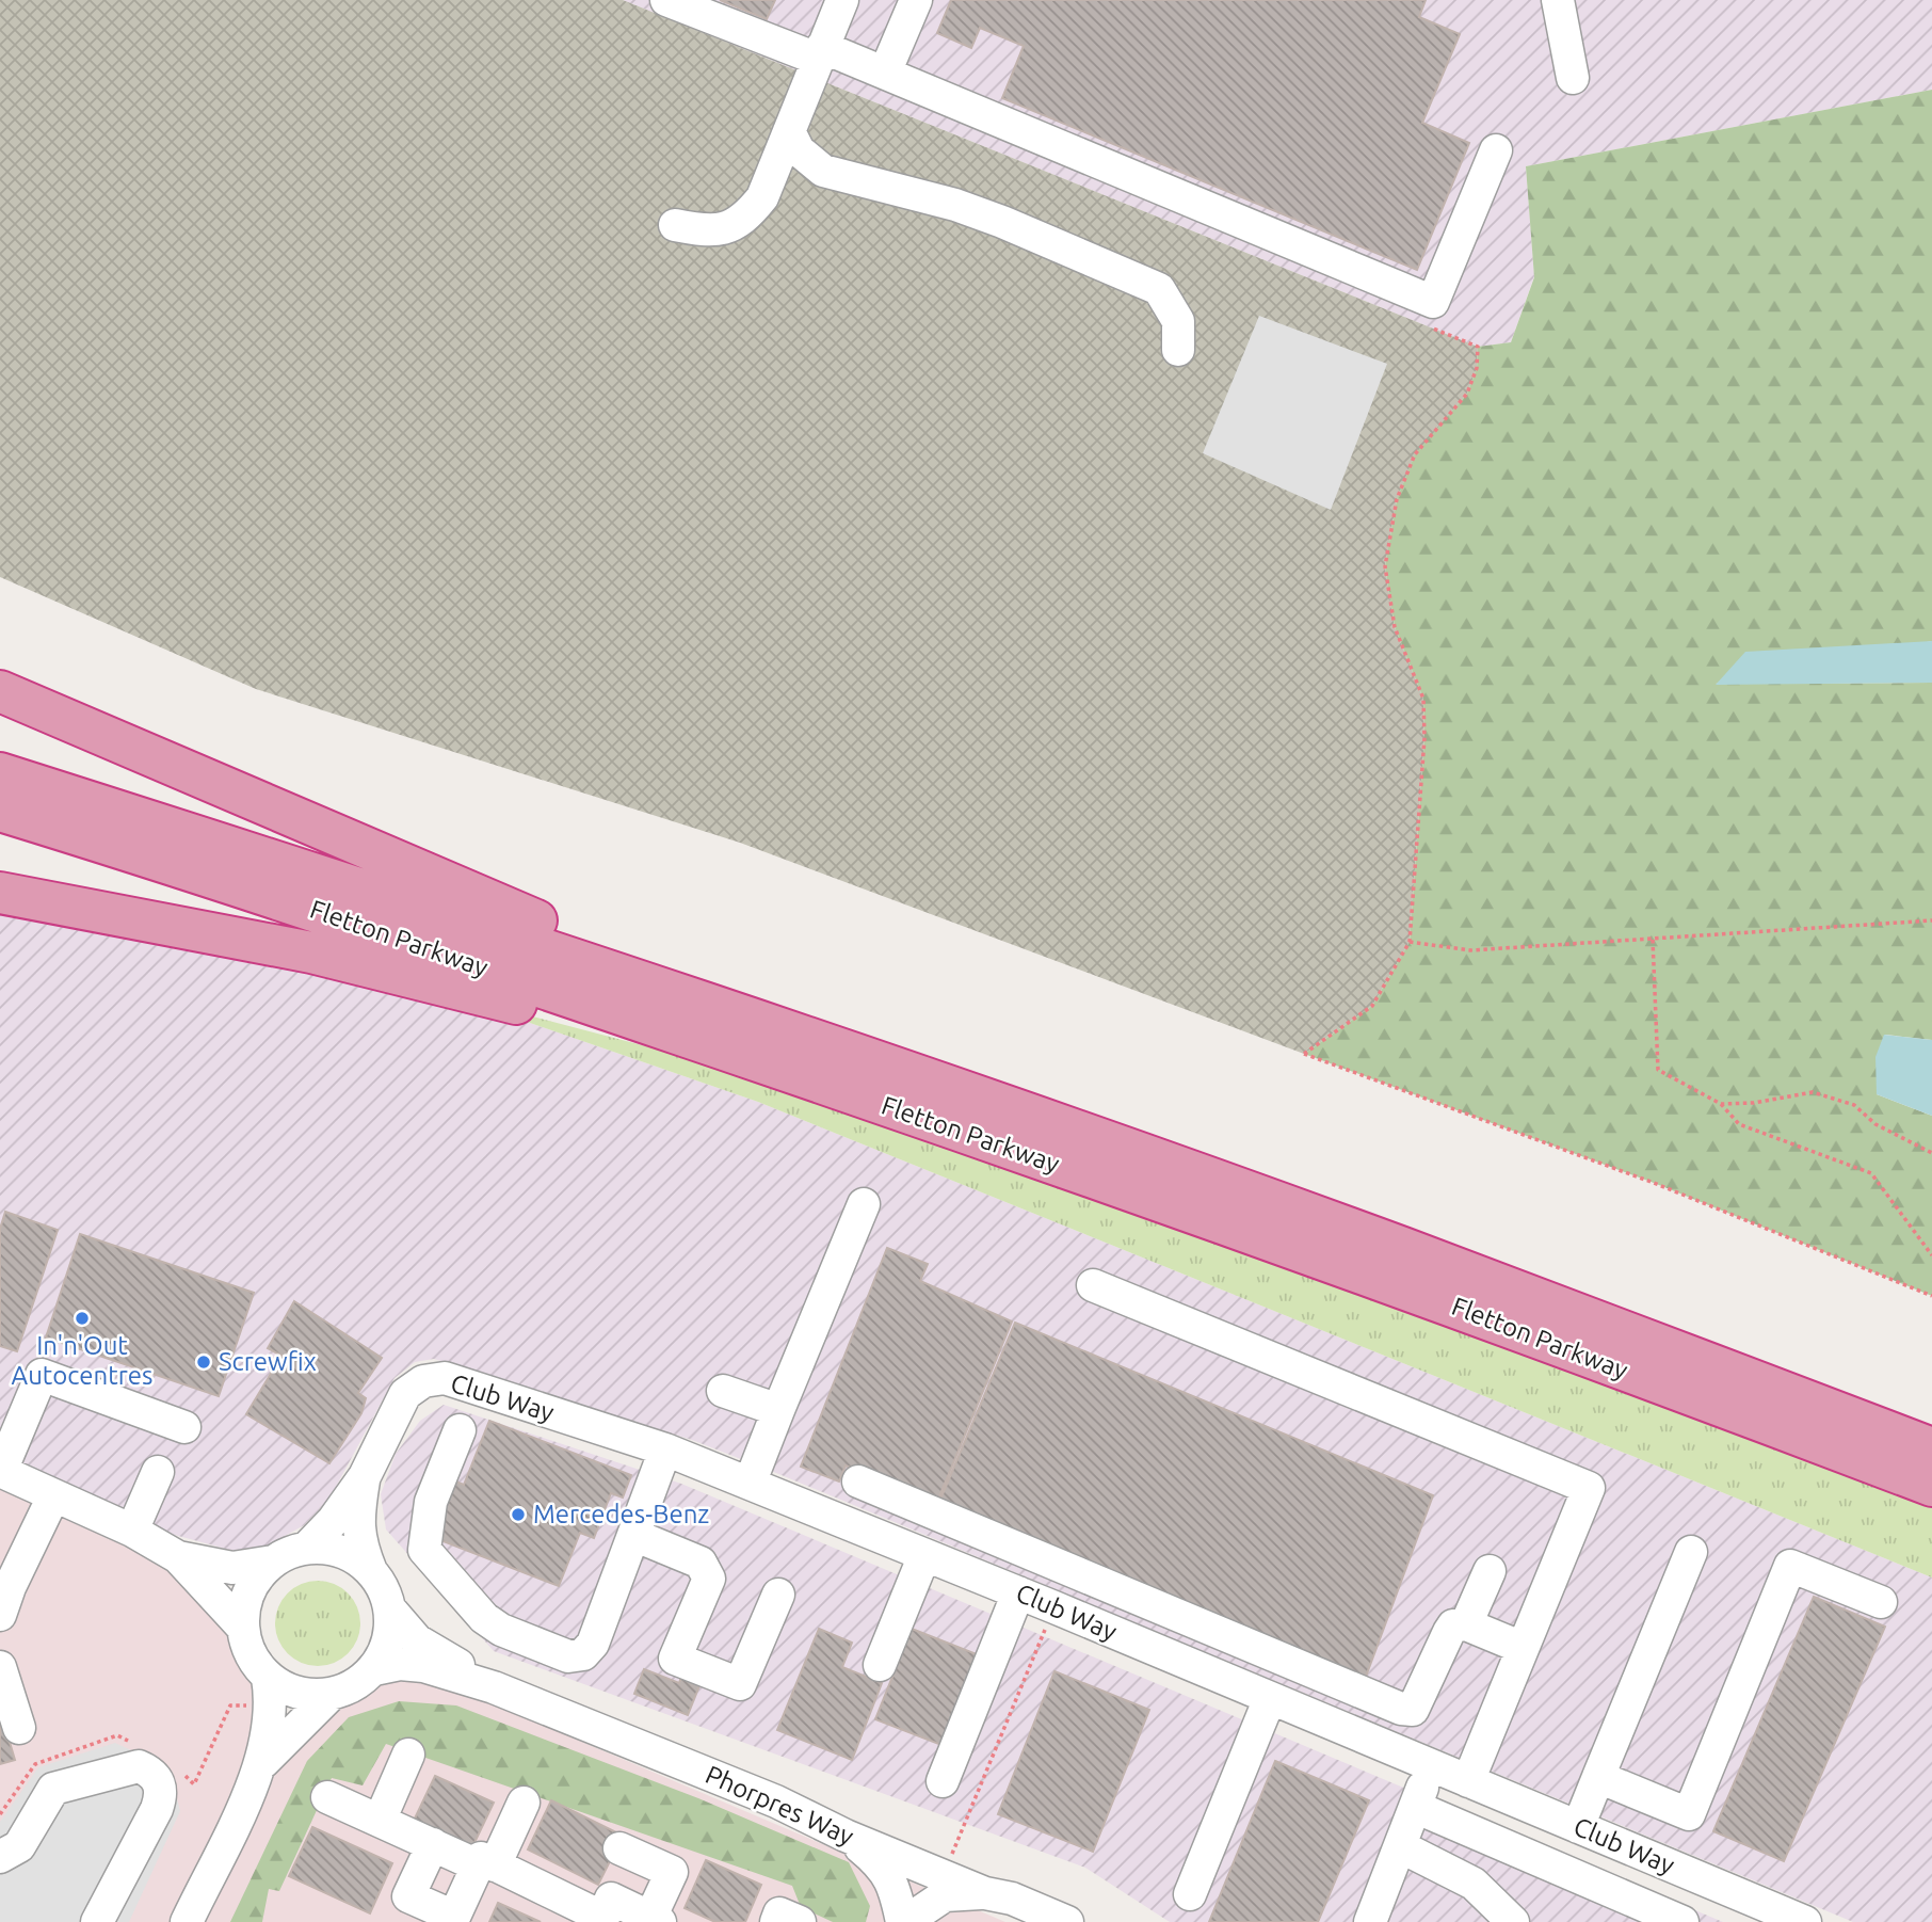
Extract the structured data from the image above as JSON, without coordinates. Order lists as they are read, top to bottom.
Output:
{
  "streets": {
    "highway": ["Fletton Parkway"],
    "street": ["Club Way", "Phorpres Way"]
  },
  "crossings": [
    ["Club Way", "Phorpres Way"]
  ],
  "places": ["In'n'Out Autocentres", "Screwfix", "Mercedes-Benz"]
}
